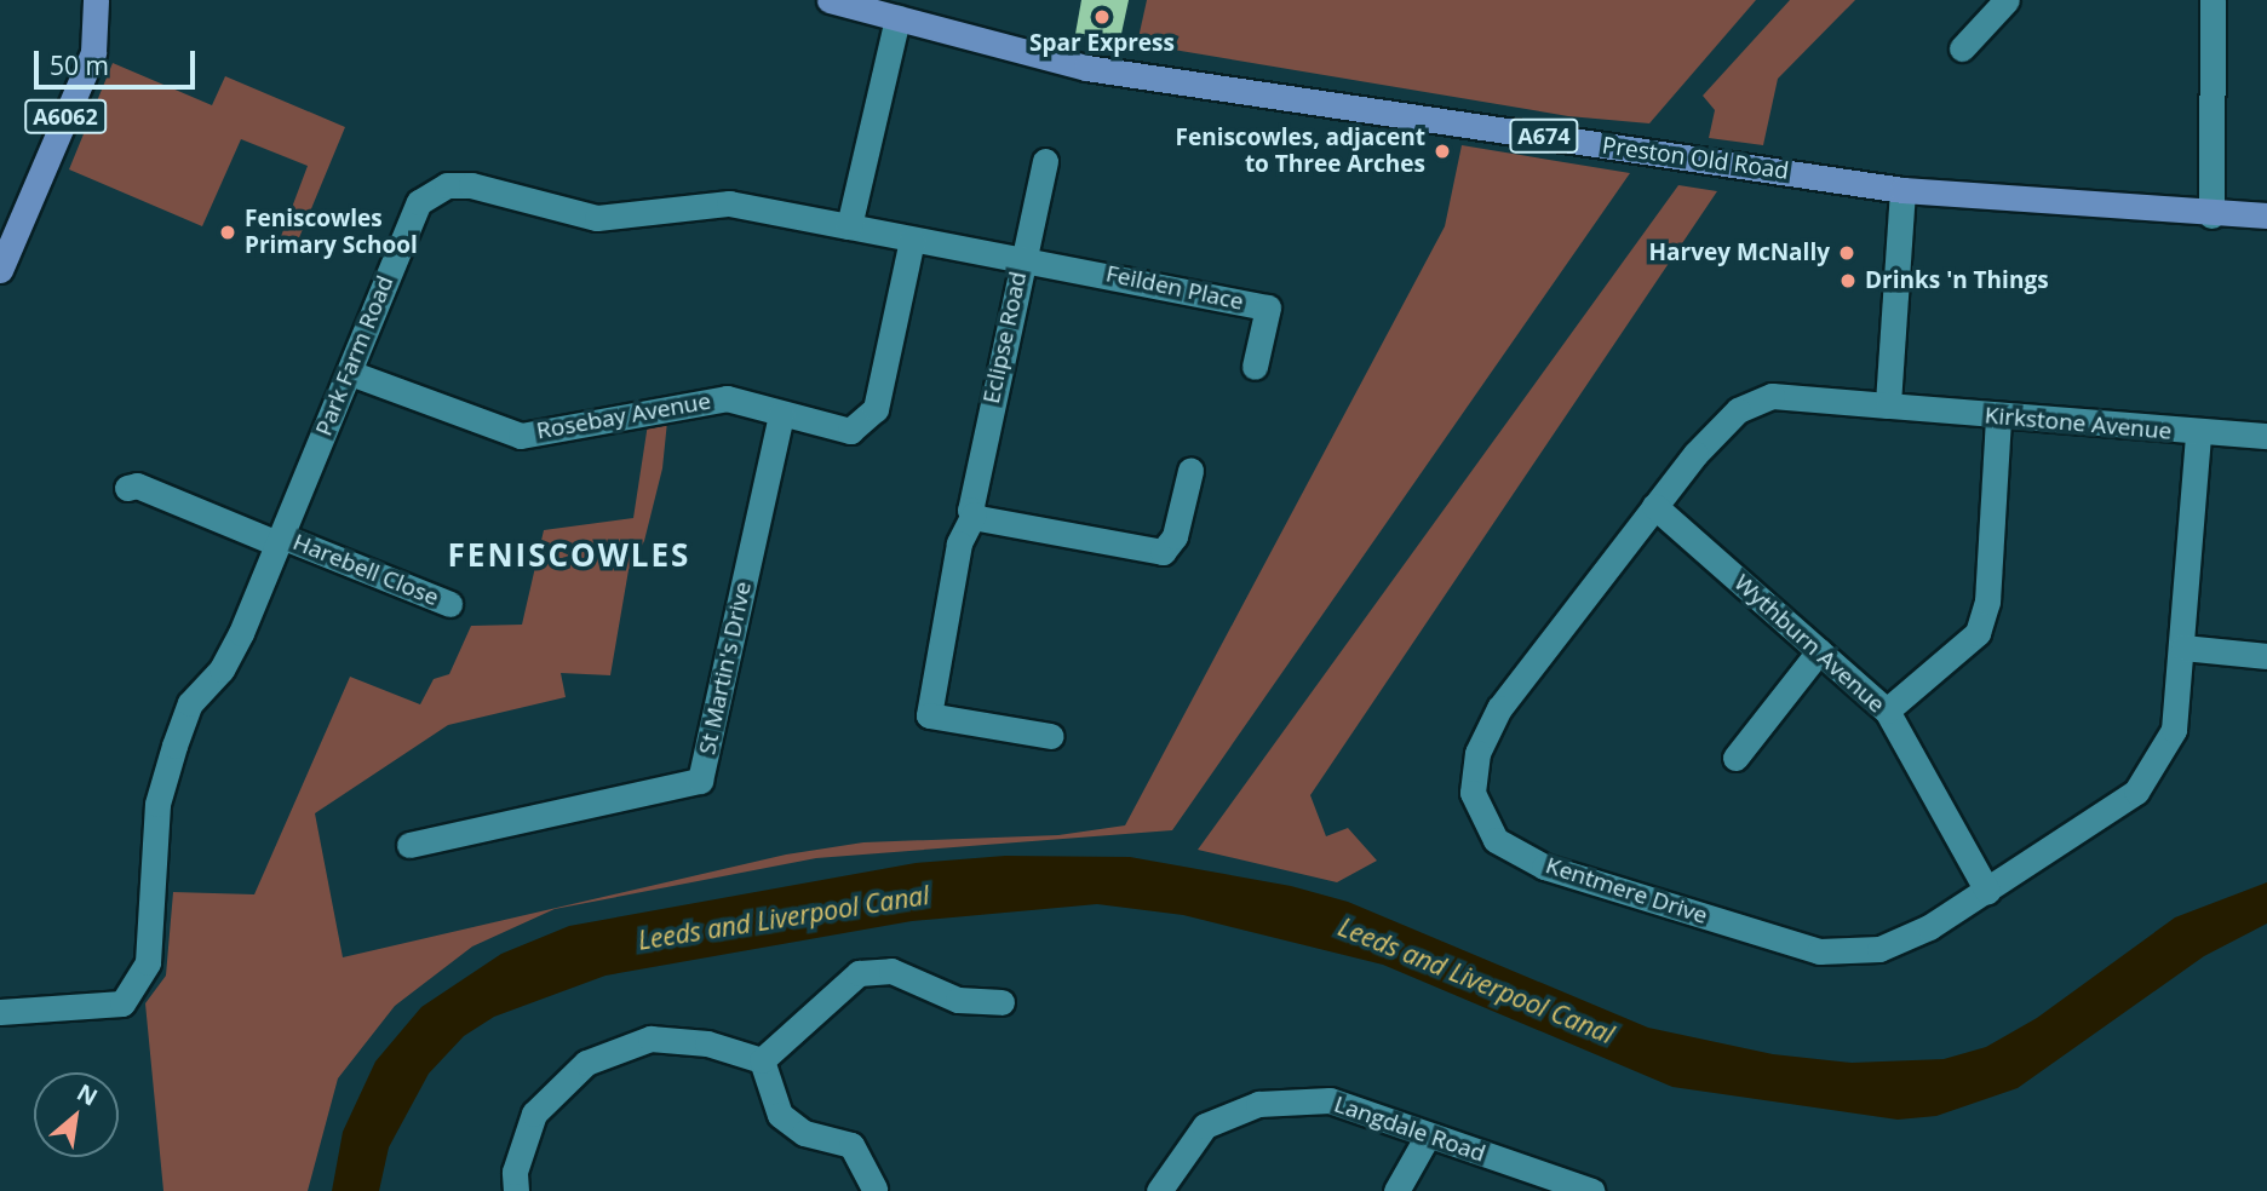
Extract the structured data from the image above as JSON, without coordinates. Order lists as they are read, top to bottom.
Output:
{
  "streets": {
    "main road": ["A6062", "A674", "Preston Old Road"],
    "street": [
      "Feilden Place",
      "Eclipse Road",
      "Park Farm Road",
      "Rosebay Avenue",
      "Kirkstone Avenue",
      "Harebell Close",
      "Wythburn Avenue",
      "St Martin's Drive",
      "Kentmere Drive",
      "Langdale Road"
    ]
  },
  "crossings": [
    ["Feilden Place", "Eclipse Road"],
    ["Feilden Place", "Park Farm Road"],
    ["Eclipse Road", "Park Farm Road"],
    ["Park Farm Road", "Rosebay Avenue"],
    ["Park Farm Road", "Harebell Close"],
    ["Rosebay Avenue", "St Martin's Drive"],
    ["Kirkstone Avenue", "Kentmere Drive"],
    ["Wythburn Avenue", "Kentmere Drive"]
  ],
  "districts": ["FENISCOWLES"],
  "water": ["Leeds and Liverpool Canal"],
  "places": [
    "Spar Express",
    "Feniscowles, adjacent to Three Arches",
    "Feniscowles Primary School",
    "Harvey McNally",
    "Drinks 'n Things"
  ],
  "scale_bar": "50 m",
  "north": "top right"
}
